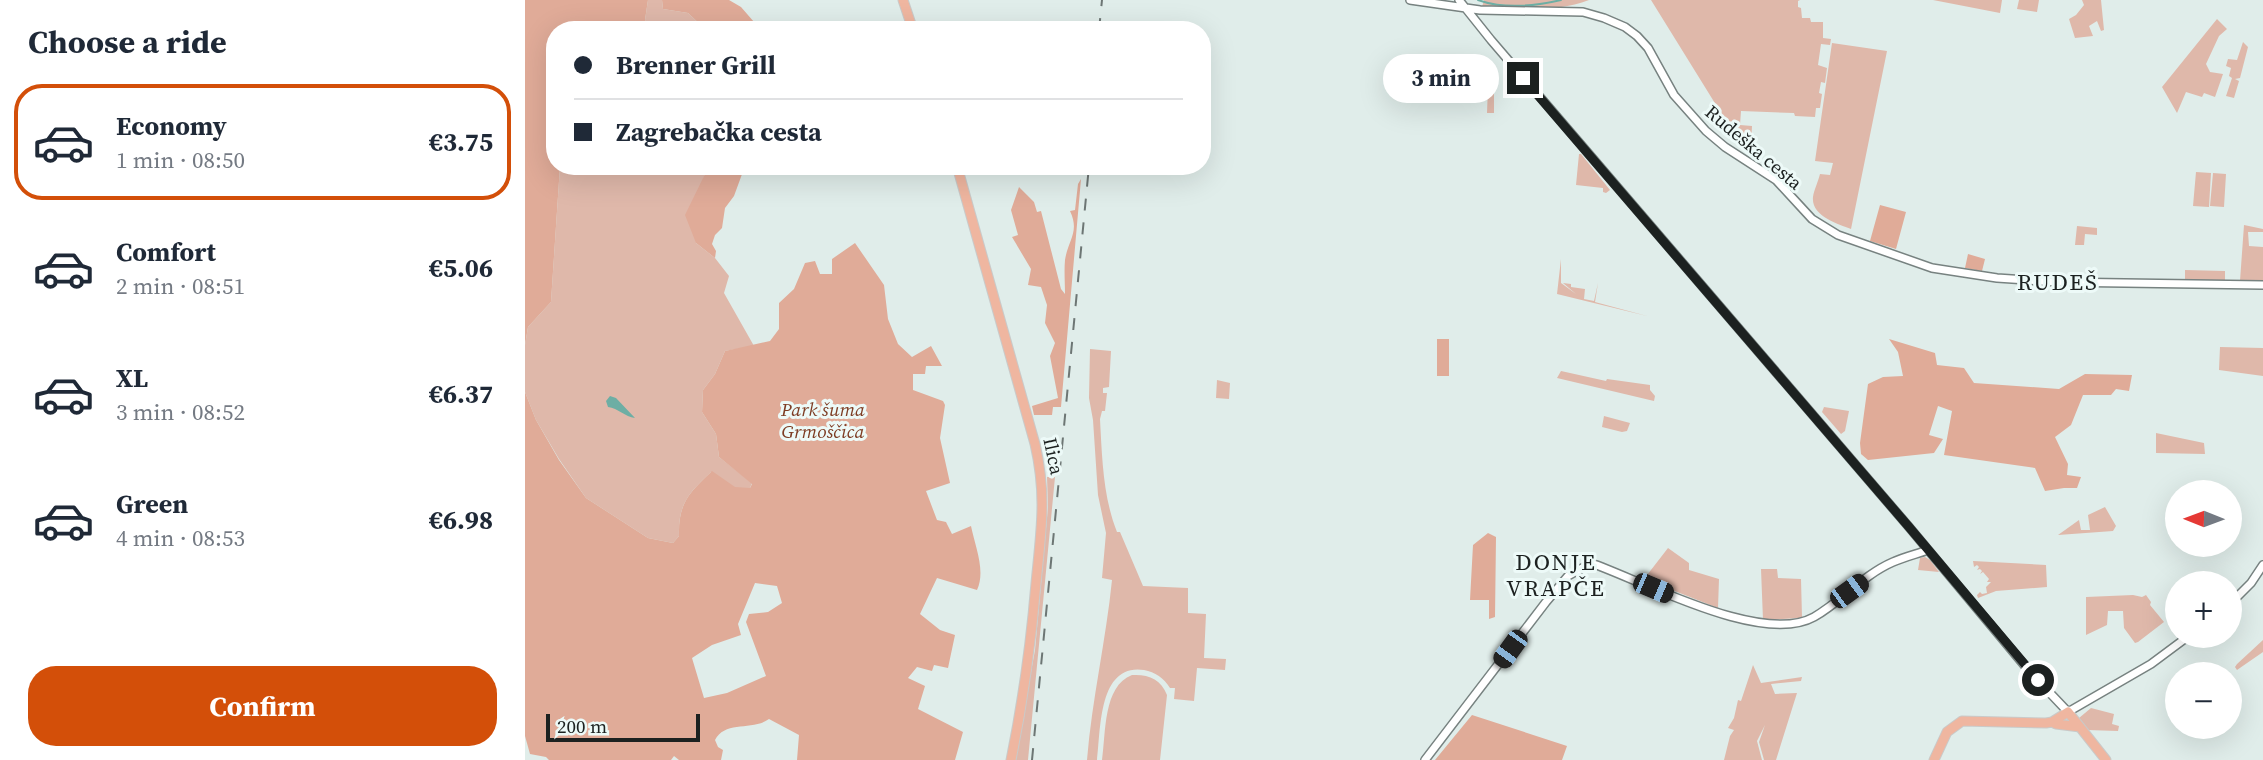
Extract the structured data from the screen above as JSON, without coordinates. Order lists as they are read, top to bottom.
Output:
{
  "streets": {
    "main road": ["Ilica"],
    "street": ["Rudeška cesta"]
  },
  "districts": ["RUDEŠ", "DONJE VRAPČE"],
  "parks": ["Park šuma Grmoščica"],
  "scale_bar": "200 m",
  "north": "left",
  "page": {
    "heading": "Choose a ride",
    "banner": ["Brenner Grill", "Zagrebačka cesta"],
    "bubble": "3 min",
    "list": [
      {
        "name": "Economy",
        "note": "1 min · 08:50",
        "value": "€3.75"
      },
      {
        "name": "Comfort",
        "note": "2 min · 08:51",
        "value": "€5.06"
      },
      {
        "name": "XL",
        "note": "3 min · 08:52",
        "value": "€6.37"
      },
      {
        "name": "Green",
        "note": "4 min · 08:53",
        "value": "€6.98"
      }
    ],
    "map_buttons": ["+", "−"],
    "buttons": "Confirm",
    "scale": "200 m"
  }
}
